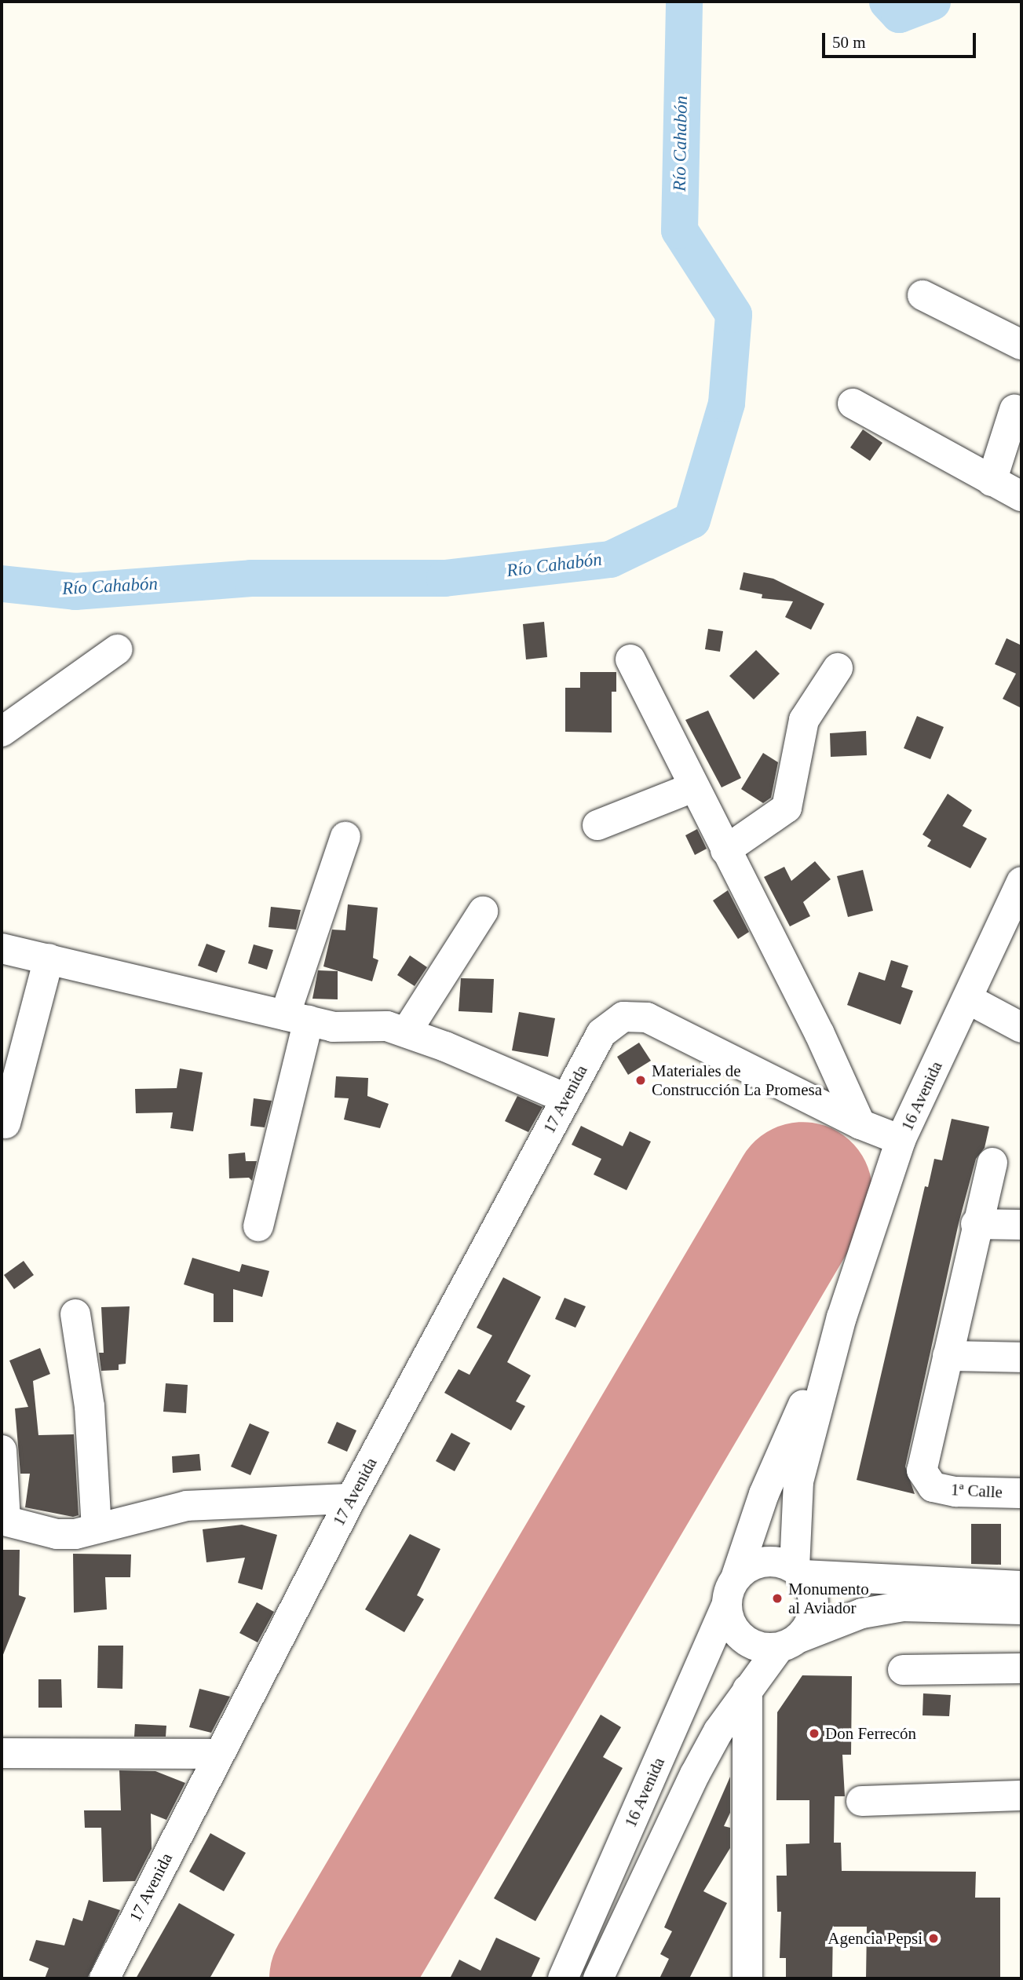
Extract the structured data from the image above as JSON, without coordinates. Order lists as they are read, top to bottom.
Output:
{
  "streets": {
    "street": ["16 Avenida", "17 Avenida", "1ª Calle"]
  },
  "water": ["Río Cahabón"],
  "places": [
    "Materiales de Construcción La Promesa",
    "Monumento al Aviador",
    "Don Ferrecón",
    "Agencia Pepsi"
  ],
  "scale_bar": "50 m"
}
